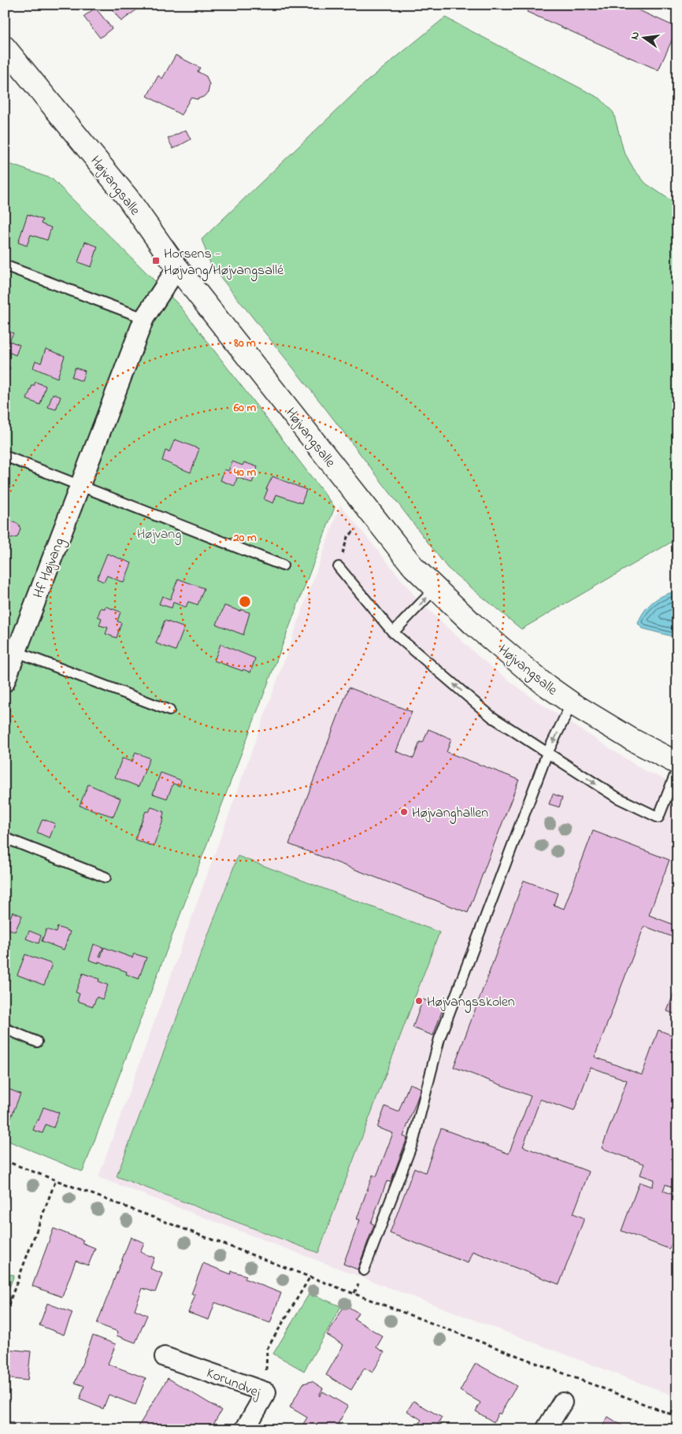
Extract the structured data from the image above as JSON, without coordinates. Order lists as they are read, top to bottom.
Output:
{
  "streets": {
    "street": ["Højvangsalle", "Hf Højvang", "Korundvej"]
  },
  "crossings": [
    ["Højvangsalle", "Hf Højvang"]
  ],
  "parks": ["Højvang"],
  "places": {
    "transit": ["Horsens - Højvang/Højvangsallé"],
    "other": ["Højvanghallen", "Højvangsskolen"]
  },
  "north": "left",
  "rings": [
    "80 m",
    "60 m",
    "40 m",
    "20 m"
  ]
}
